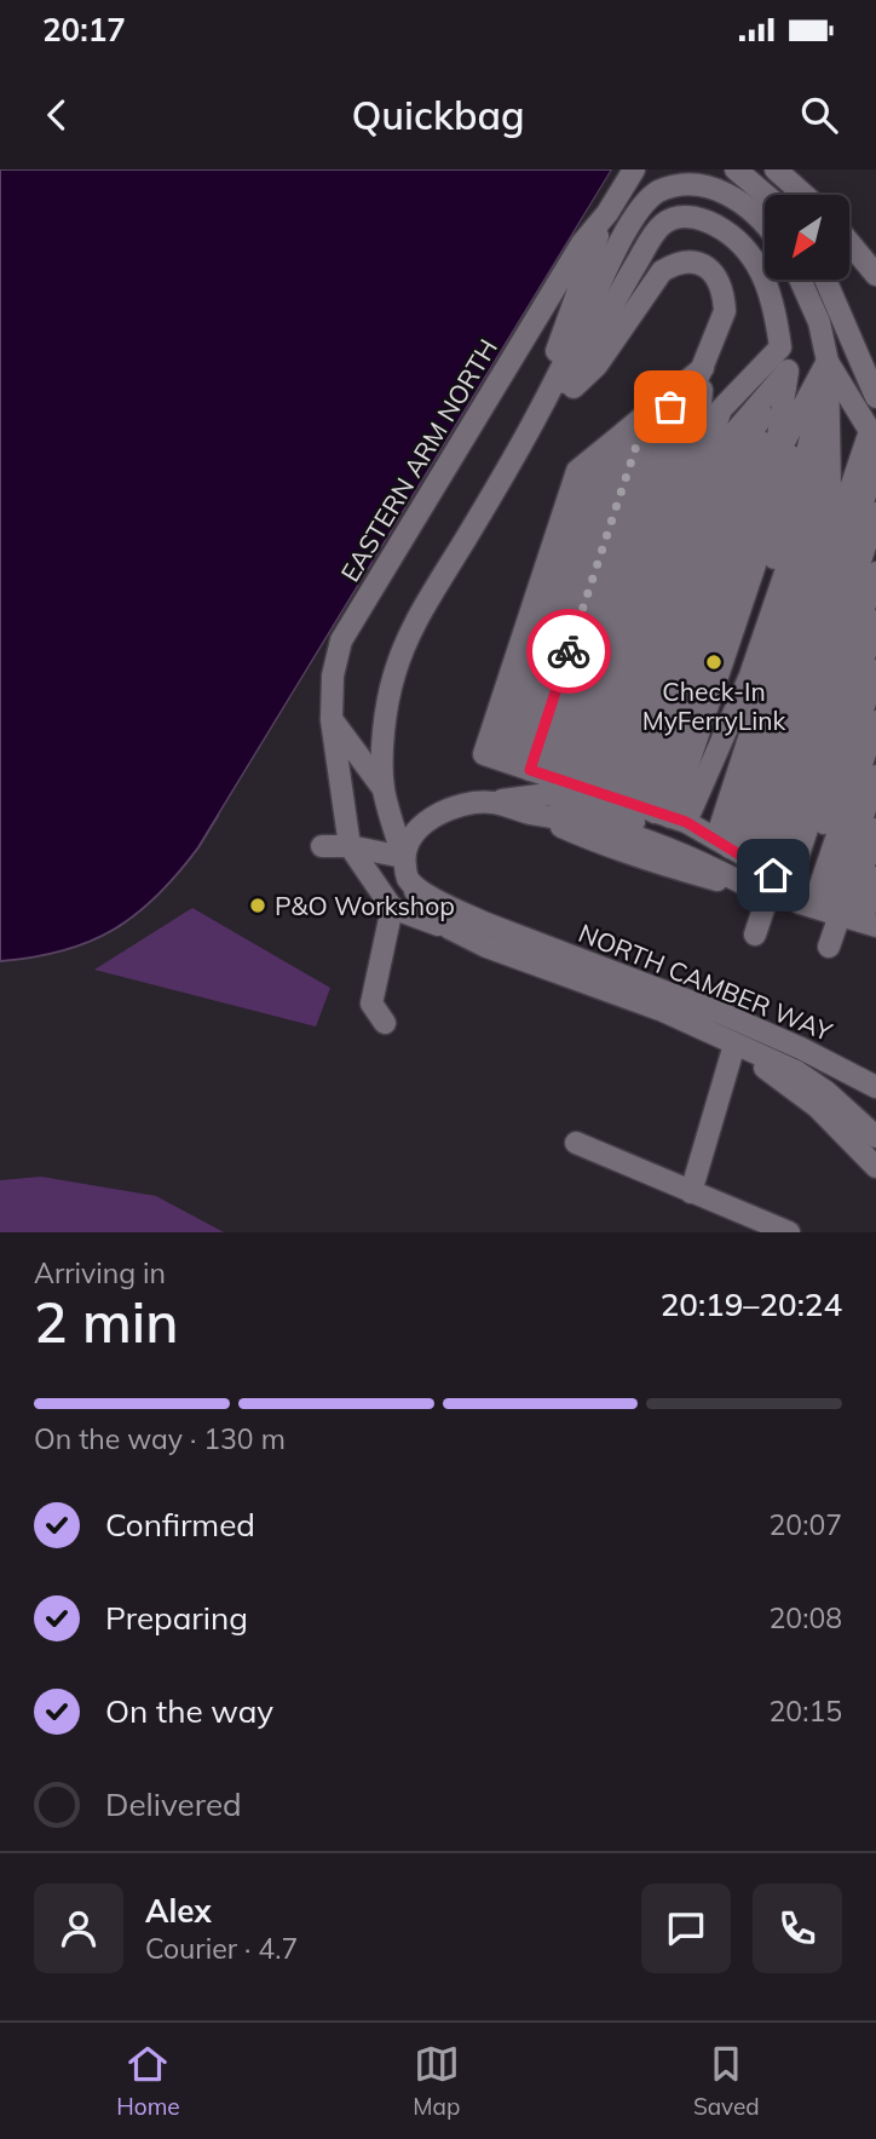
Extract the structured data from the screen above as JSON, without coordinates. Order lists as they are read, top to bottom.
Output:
{
  "streets": {
    "lane": ["EASTERN ARM NORTH", "NORTH CAMBER WAY"]
  },
  "places": ["Check-In MyFerryLink", "P&O Workshop"],
  "north": "bottom left",
  "page": {
    "status": "20:17",
    "header": "Quickbag",
    "heading": ["2 min", "Arriving in", "20:19–20:24"],
    "panel": ["Alex", "Courier · 4.7"],
    "bar": "On the way · 130 m",
    "list": [
      ["Confirmed", "20:07"],
      ["Preparing", "20:08"],
      ["On the way", "20:15"],
      "Delivered"
    ],
    "tabs": ["Home", "Map", "Saved"]
  }
}
